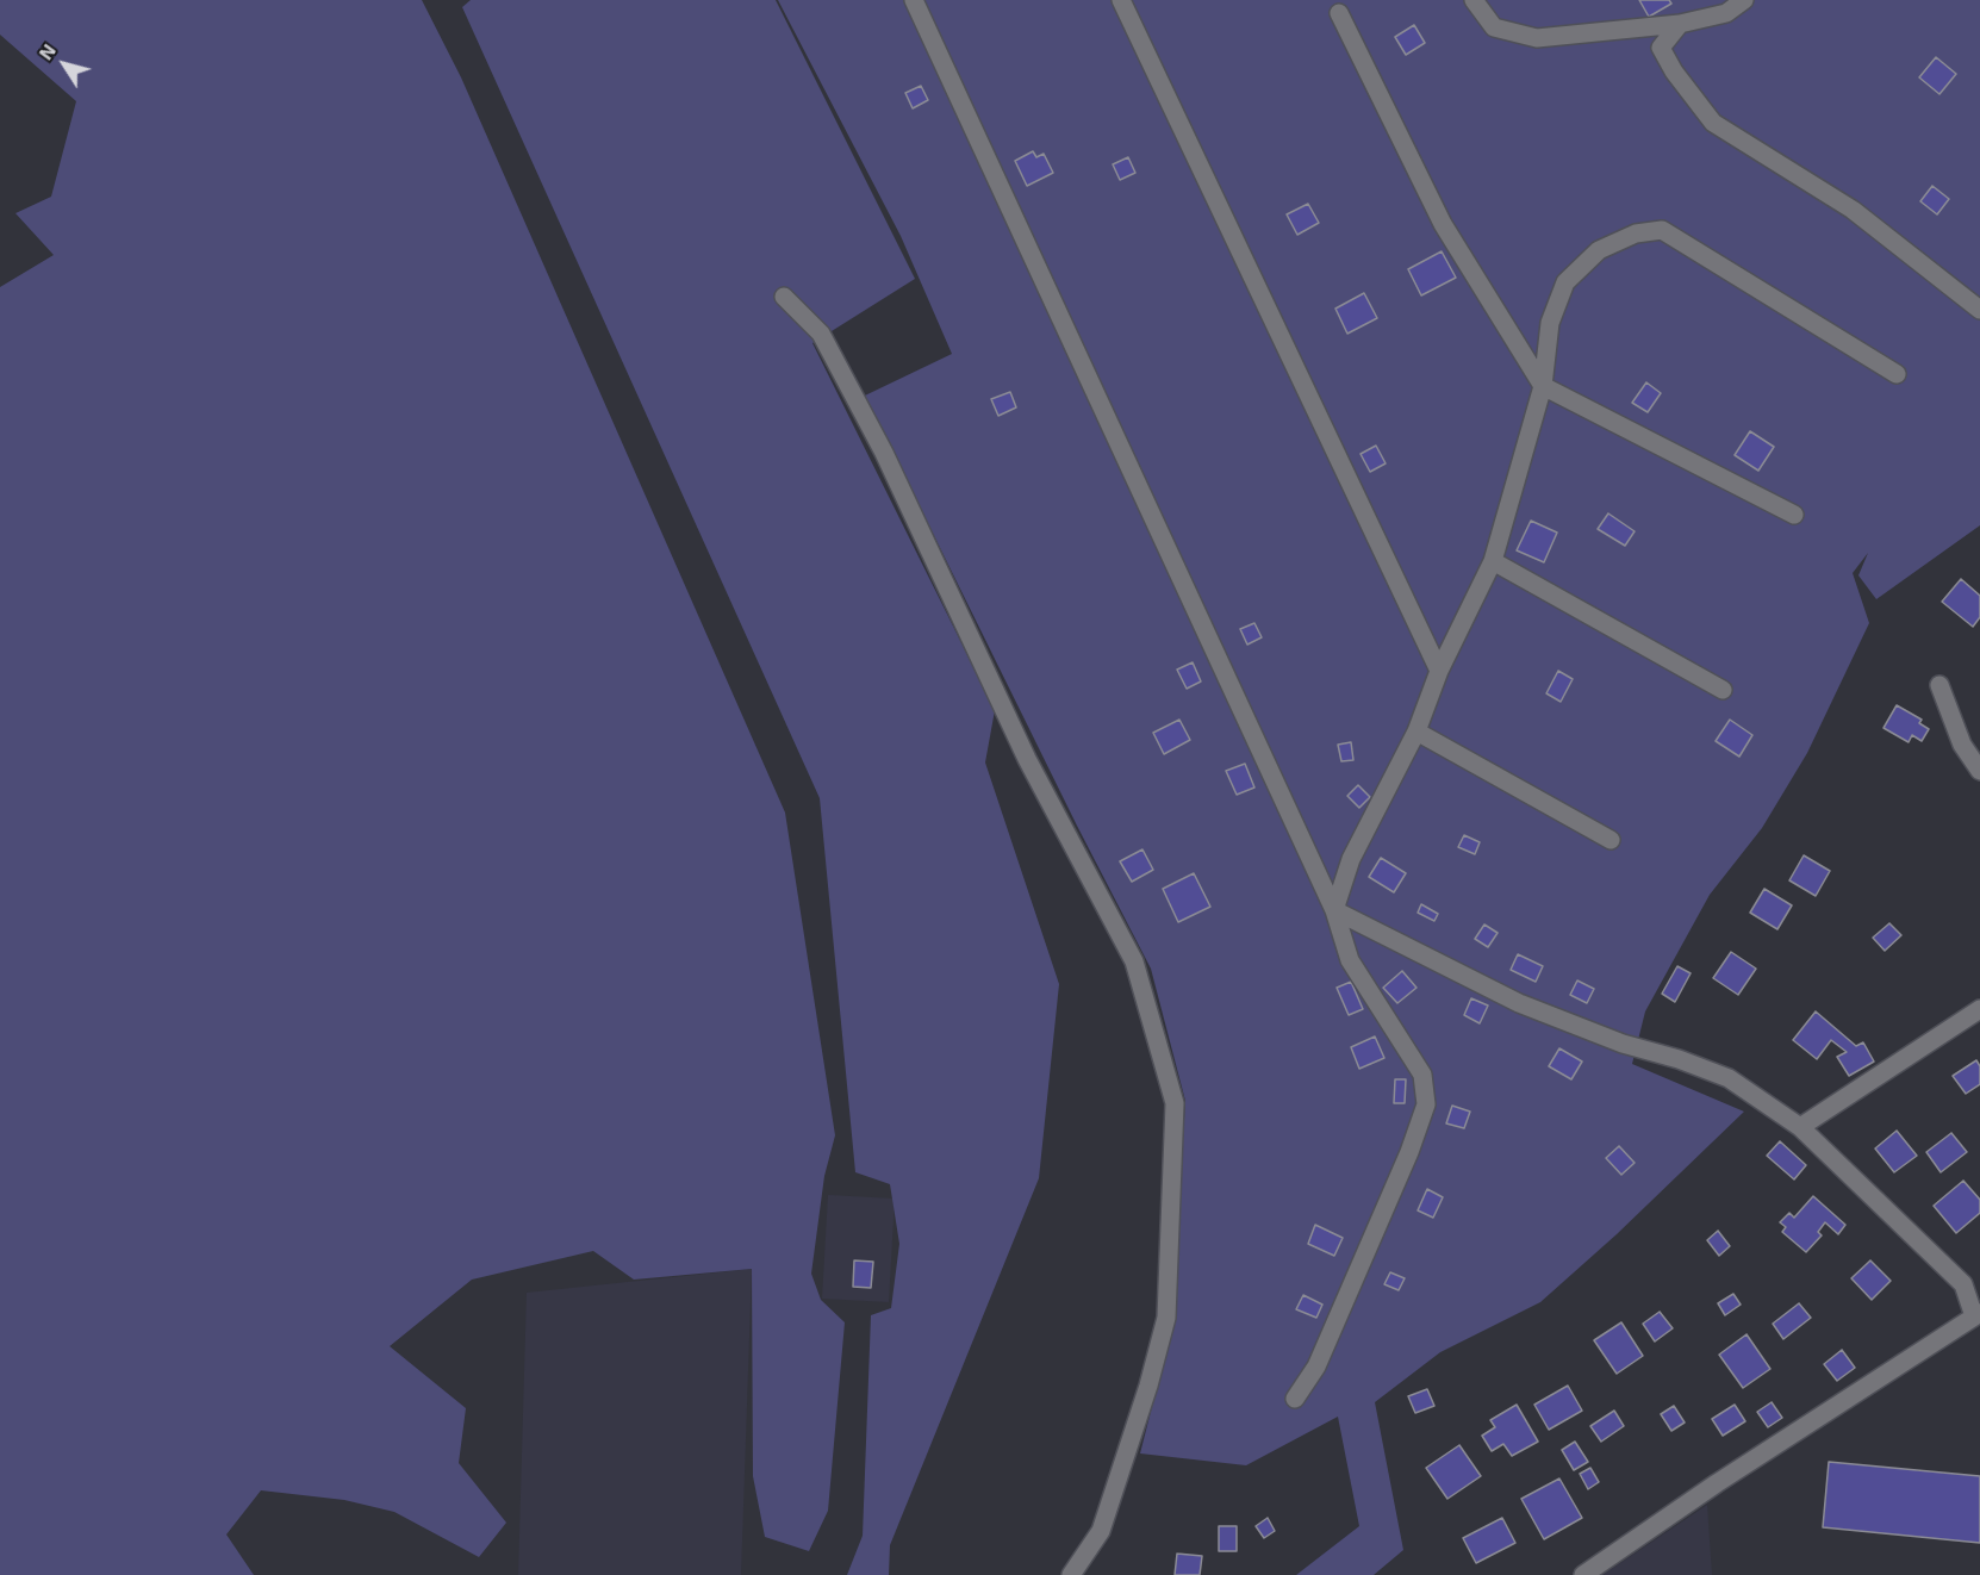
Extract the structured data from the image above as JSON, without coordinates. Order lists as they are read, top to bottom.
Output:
{
  "north": "top left"
}
